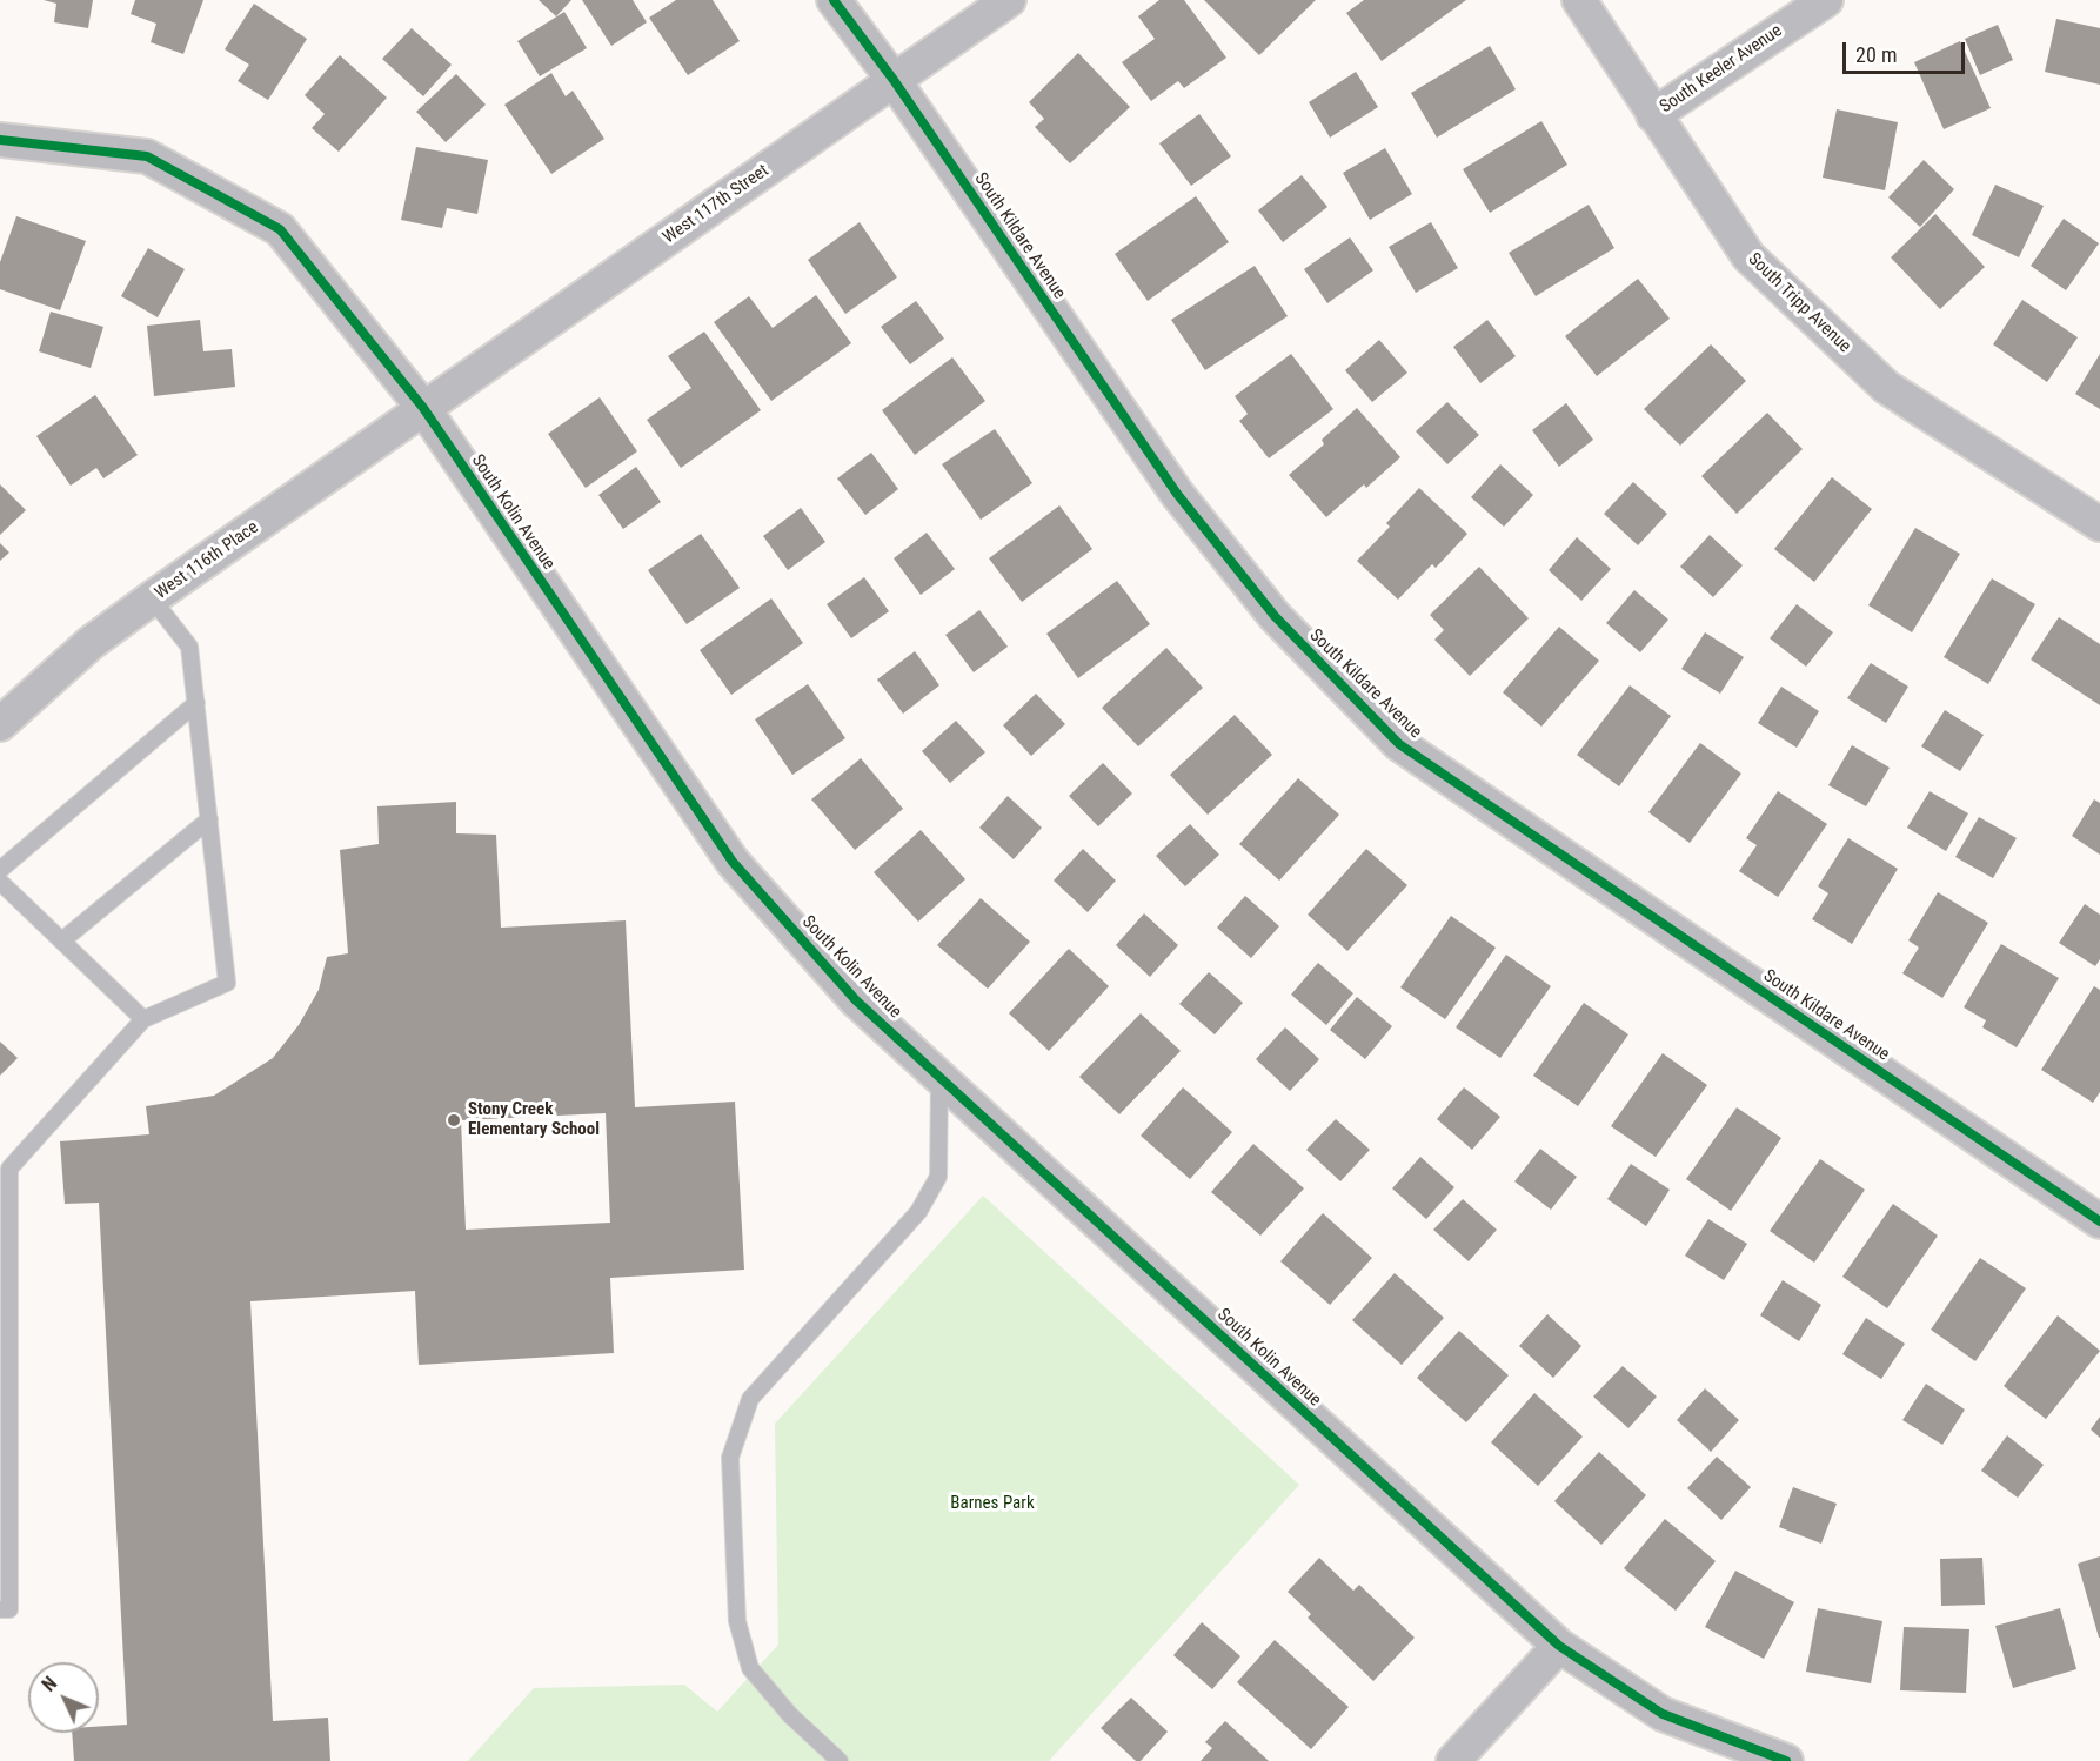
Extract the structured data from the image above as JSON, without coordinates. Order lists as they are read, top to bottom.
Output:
{
  "streets": {
    "street": [
      "South Keeler Avenue",
      "West 117th Street",
      "South Kildare Avenue",
      "South Tripp Avenue",
      "South Kolin Avenue",
      "West 116th Place"
    ]
  },
  "crossings": [
    ["South Keeler Avenue", "South Tripp Avenue"],
    ["West 117th Street", "South Kildare Avenue"],
    ["West 117th Street", "South Kolin Avenue"],
    ["West 117th Street", "West 116th Place"],
    ["South Kolin Avenue", "West 116th Place"]
  ],
  "parks": ["Barnes Park"],
  "places": ["Stony Creek Elementary School"],
  "scale_bar": "20 m",
  "north": "top left"
}
